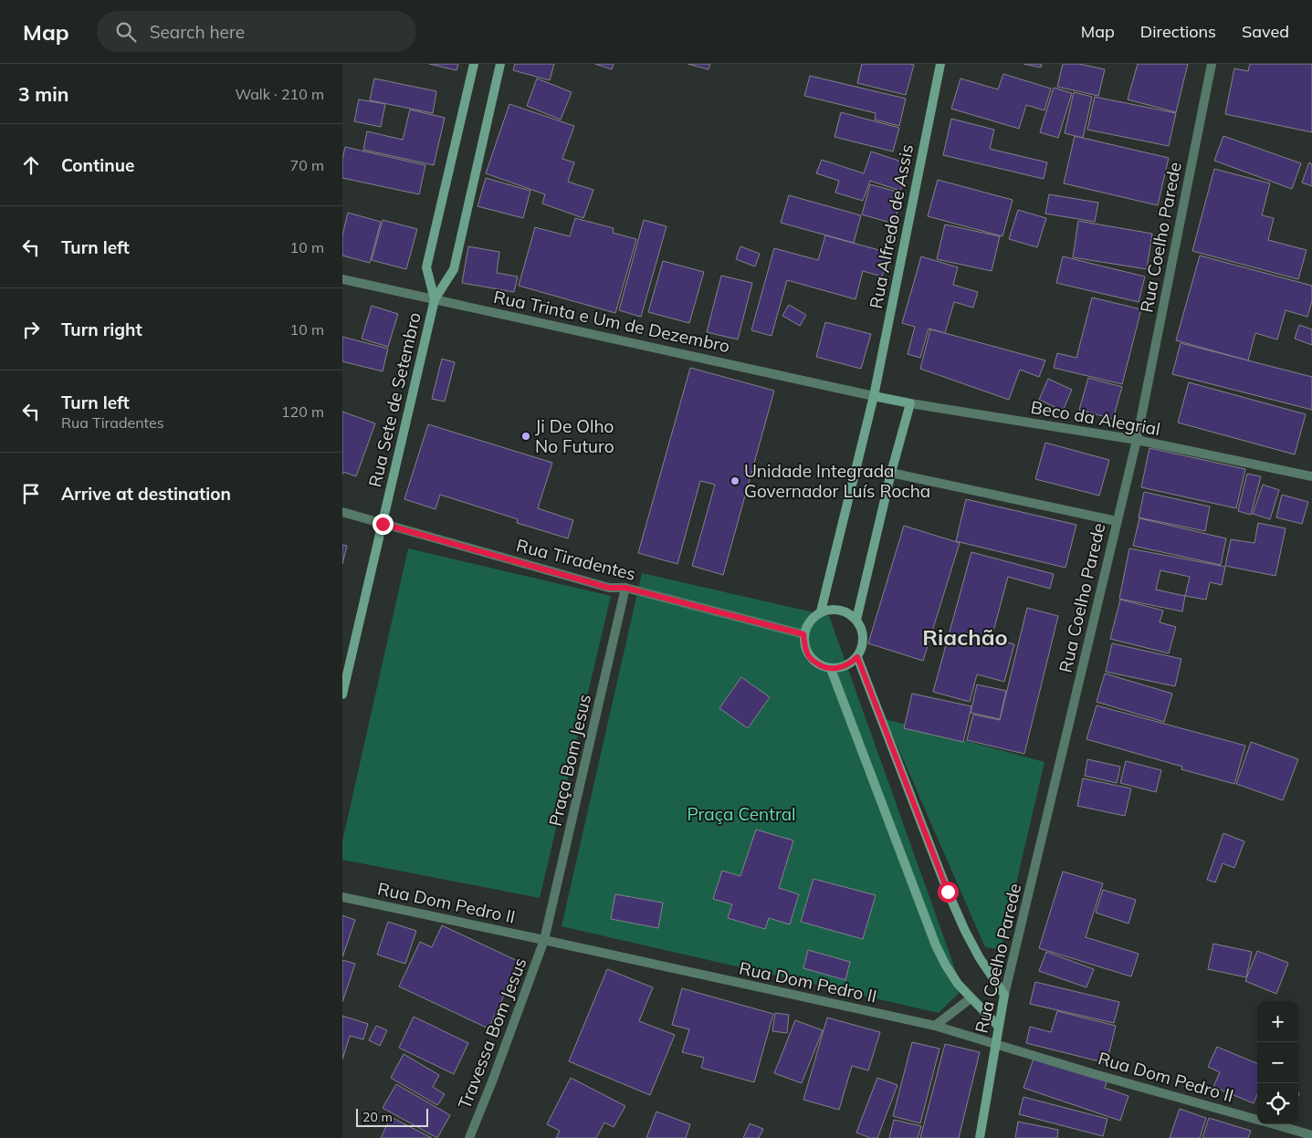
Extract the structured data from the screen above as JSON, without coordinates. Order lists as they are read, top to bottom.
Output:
{
  "streets": {
    "street": [
      "Rua Alfredo de Assis",
      "Rua Coelho Parede",
      "Rua Trinta e Um de Dezembro",
      "Rua Sete de Setembro",
      "Beco da Alegrial",
      "Rua Tiradentes",
      "Praça Bom Jesus",
      "Rua Dom Pedro II",
      "Travessa Bom Jesus"
    ]
  },
  "crossings": [
    ["Rua Alfredo de Assis", "Rua Trinta e Um de Dezembro"],
    ["Rua Alfredo de Assis", "Beco da Alegrial"],
    ["Rua Alfredo de Assis", "Rua Tiradentes"],
    ["Rua Coelho Parede", "Beco da Alegrial"],
    ["Rua Coelho Parede", "Rua Dom Pedro II"],
    ["Rua Trinta e Um de Dezembro", "Rua Sete de Setembro"],
    ["Rua Trinta e Um de Dezembro", "Beco da Alegrial"],
    ["Rua Sete de Setembro", "Rua Tiradentes"],
    ["Rua Tiradentes", "Praça Bom Jesus"],
    ["Praça Bom Jesus", "Rua Dom Pedro II"],
    ["Praça Bom Jesus", "Travessa Bom Jesus"],
    ["Rua Dom Pedro II", "Travessa Bom Jesus"]
  ],
  "districts": ["Riachão"],
  "parks": ["Praça Central"],
  "places": ["Ji De Olho No Futuro", "Unidade Integrada Governador Luís Rocha"],
  "scale_bar": "20 m",
  "page": {
    "header": "Map",
    "search": "Search here",
    "nav": ["Map", "Directions", "Saved"],
    "heading": ["3 min", "Walk · 210 m"],
    "list": [
      ["Continue", "70 m"],
      ["Turn left", "10 m"],
      ["Turn right", "10 m"],
      ["Turn left", "Rua Tiradentes", "120 m"],
      "Arrive at destination"
    ],
    "map_buttons": ["+", "−"],
    "scale": "20 m"
  }
}
